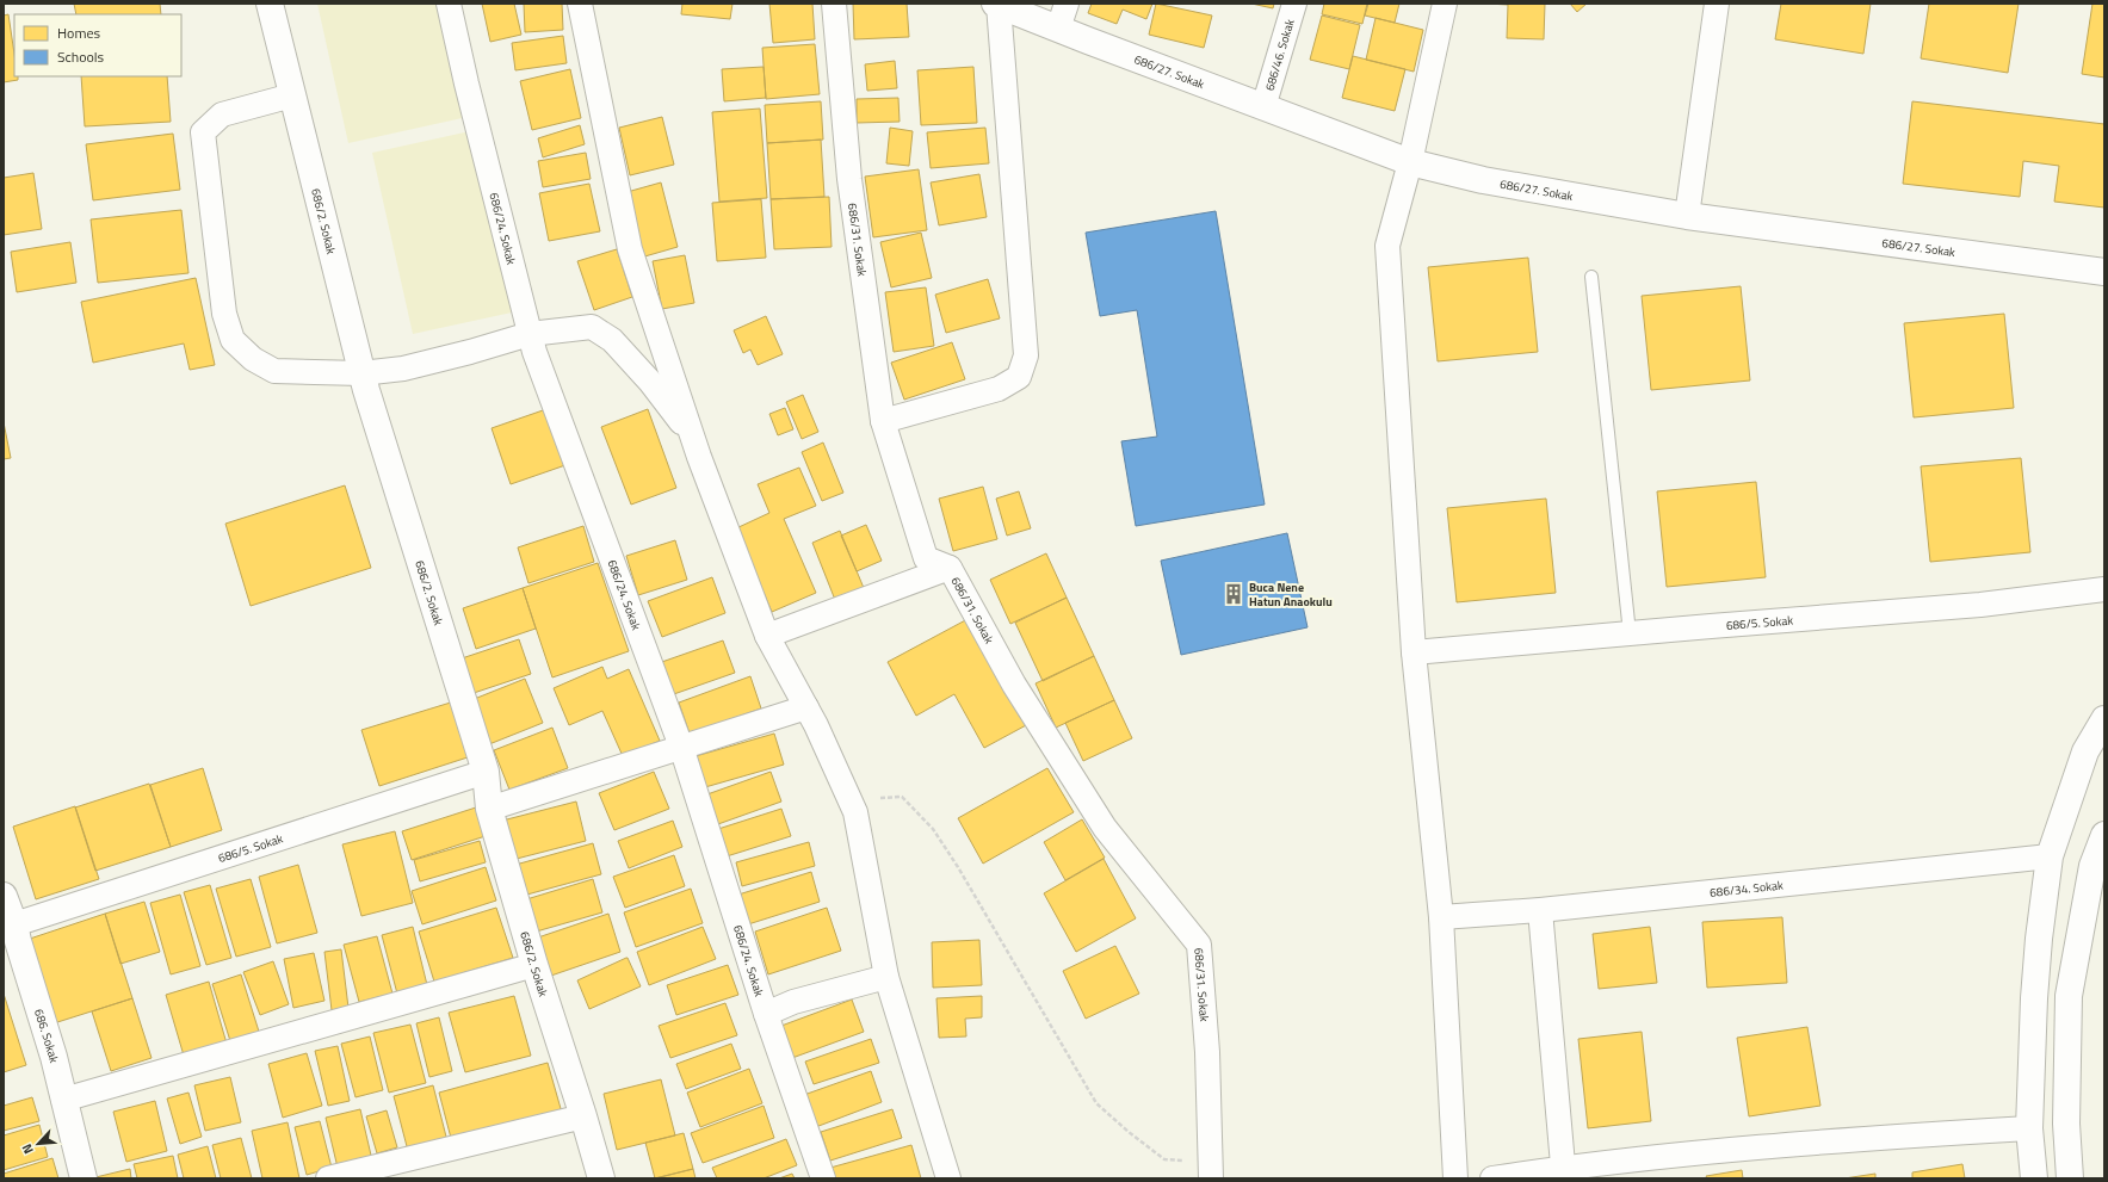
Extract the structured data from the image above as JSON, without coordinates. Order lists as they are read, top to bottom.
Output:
{
  "streets": {
    "street": [
      "686/46. Sokak",
      "686/27. Sokak",
      "686/2. Sokak",
      "686/24. Sokak",
      "686/31. Sokak",
      "686/5. Sokak",
      "686/34. Sokak",
      "686. Sokak"
    ]
  },
  "crossings": [
    ["686/46. Sokak", "686/27. Sokak"],
    ["686/2. Sokak", "686/5. Sokak"],
    ["686/5. Sokak", "686. Sokak"]
  ],
  "places": {
    "building": ["Buca Nene Hatun Anaokulu"]
  },
  "legend": ["Homes", "Schools"],
  "north": "bottom left"
}
